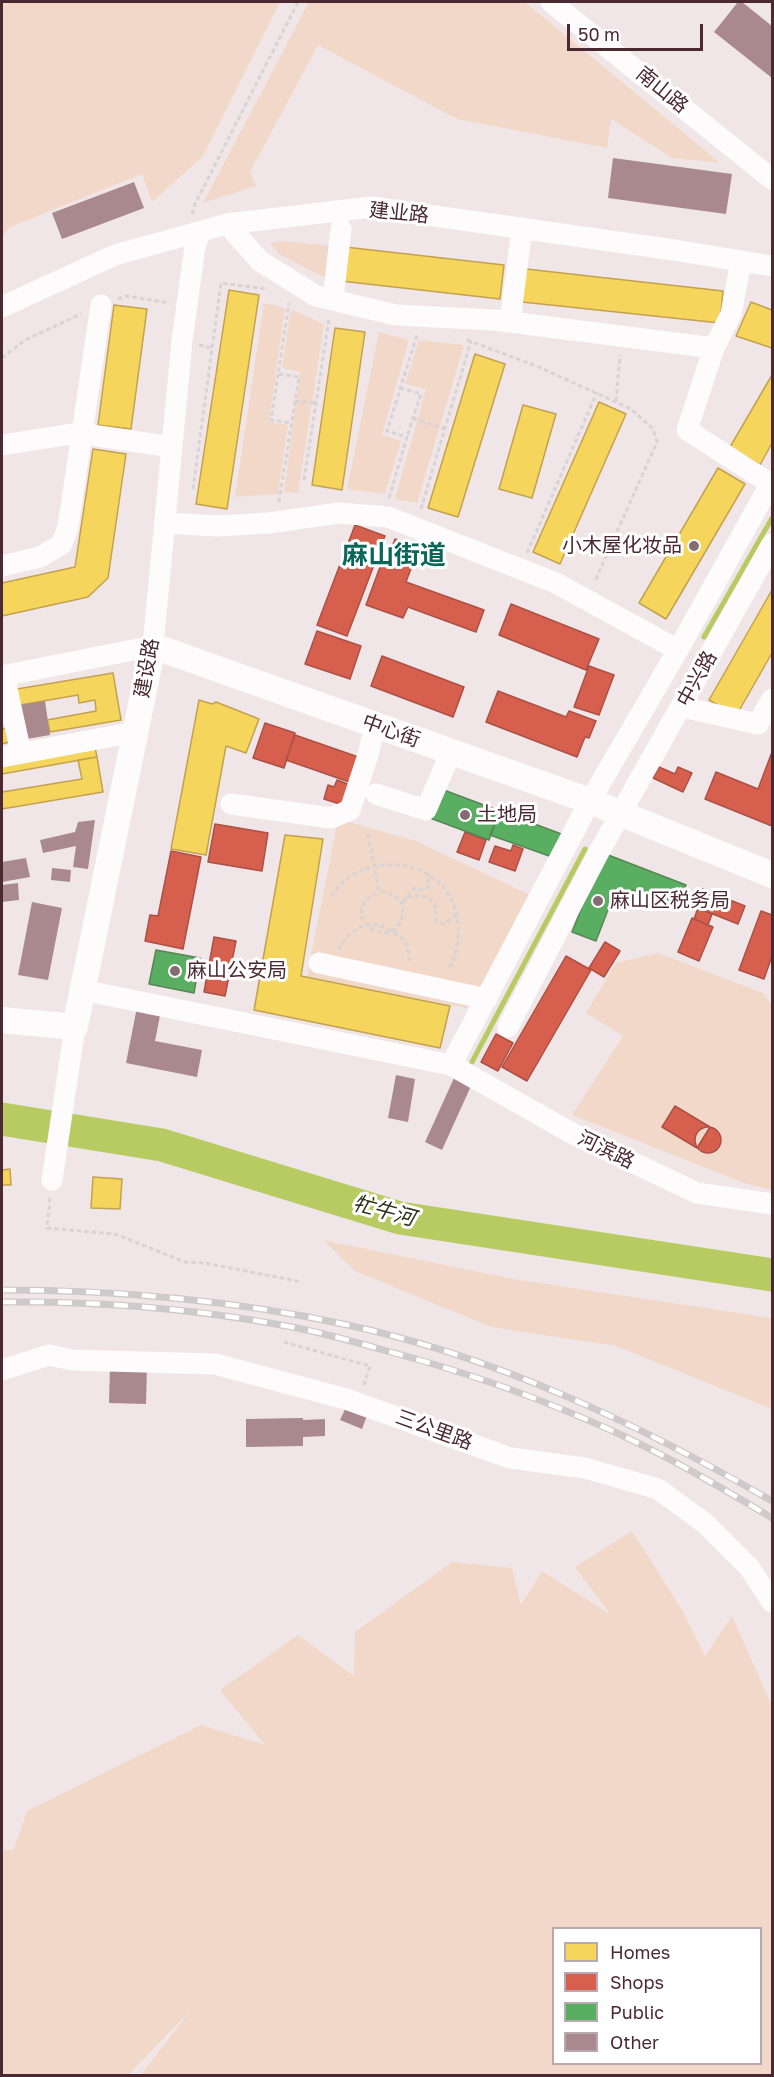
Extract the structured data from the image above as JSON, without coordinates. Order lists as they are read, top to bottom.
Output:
{
  "streets": {
    "main road": ["建设路", "中心街"],
    "street": [
      "南山路",
      "建业路",
      "中兴路",
      "河滨路",
      "三公里路"
    ]
  },
  "crossings": [
    ["建业路", "建设路"],
    ["建设路", "中心街"],
    ["建设路", "河滨路"],
    ["中兴路", "中心街"]
  ],
  "districts": ["麻山街道"],
  "water": ["牤牛河"],
  "places": [
    "小木屋化妆品",
    "土地局",
    "麻山区税务局",
    "麻山公安局"
  ],
  "legend": [
    "Homes",
    "Shops",
    "Public",
    "Other"
  ],
  "scale_bar": "50 m"
}
